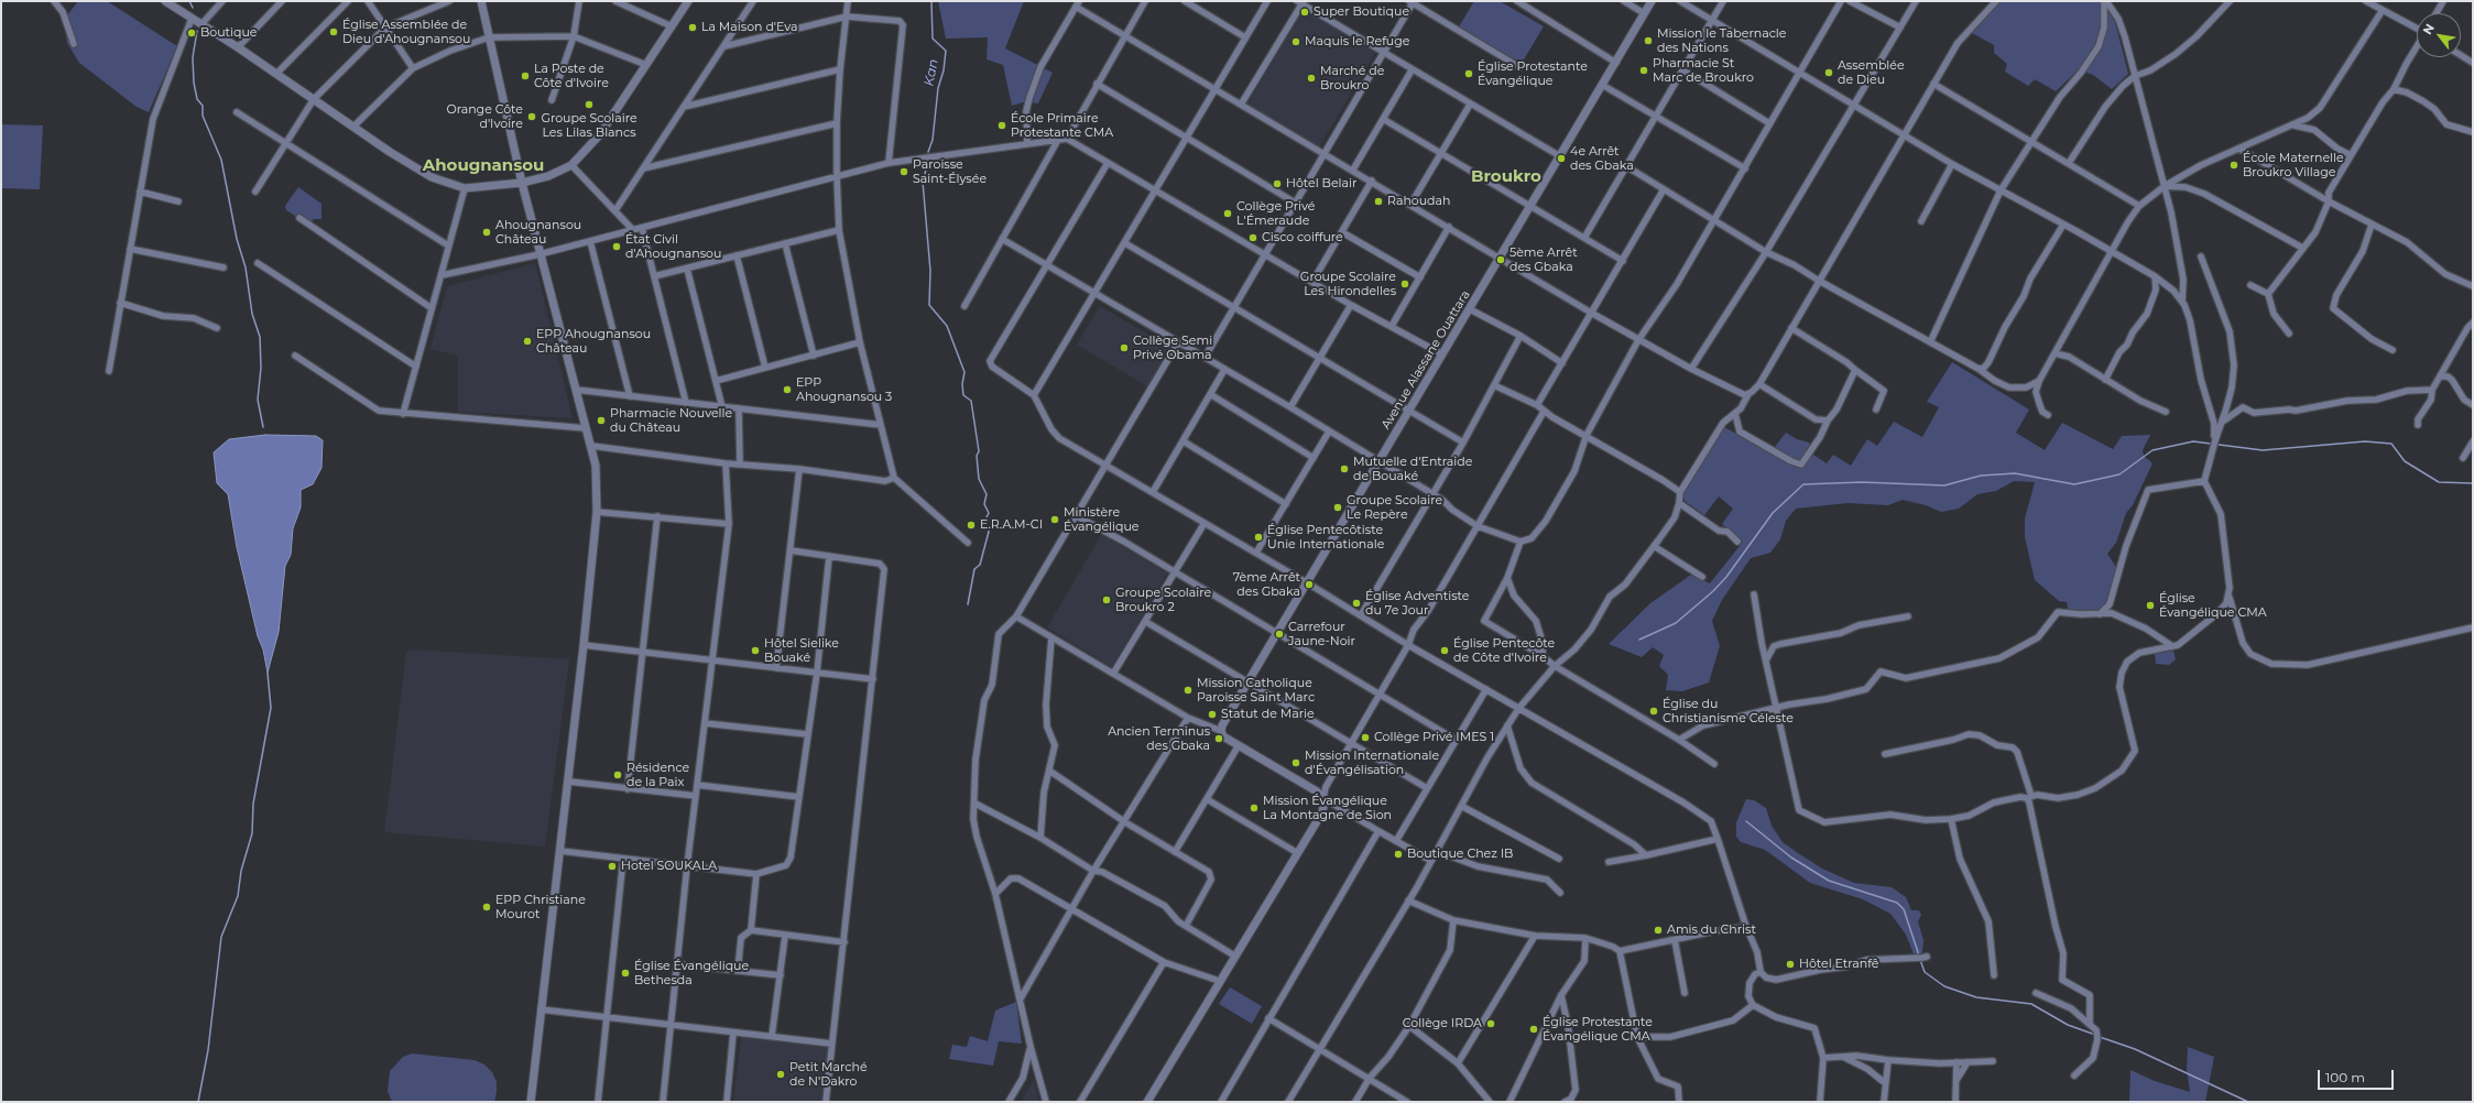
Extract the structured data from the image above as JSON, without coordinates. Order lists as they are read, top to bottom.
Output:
{
  "streets": {
    "street": ["Avenue Alassane Ouattara"]
  },
  "districts": ["Ahougnansou", "Broukro"],
  "water": ["Kan"],
  "places": [
    "Super Boutique",
    "La Maison d'Eva",
    "Église Assemblée de Dieu d'Ahougnansou",
    "Boutique",
    "Mission le Tabernacle des Nations",
    "Maquis le Refuge",
    "Pharmacie St Marc de Broukro",
    "Assemblée de Dieu",
    "Église Protestante Évangélique",
    "La Poste de Côte d'Ivoire",
    "Marché de Broukro",
    "Groupe Scolaire Les Lilas Blancs",
    "Orange Côte d'Ivoire",
    "École Primaire Protestante CMA",
    "4e Arrêt des Gbaka",
    "École Maternelle Broukro Village",
    "Paroisse Saint-Élysée",
    "Hôtel Belair",
    "Rahoudah",
    "Collège Privé L'Émeraude",
    "Ahougnansou Château",
    "Cisco coiffure",
    "État Civil d'Ahougnansou",
    "5ème Arrêt des Gbaka",
    "Groupe Scolaire Les Hirondelles",
    "EPP Ahougnansou Château",
    "Collège Semi Privé Obama",
    "EPP Ahougnansou 3",
    "Pharmacie Nouvelle du Château",
    "Mutuelle d'Entraide de Bouaké",
    "Groupe Scolaire Le Repère",
    "Ministère Évangélique",
    "E.R.A.M-CI",
    "Église Pentecôtiste Unie Internationale",
    "7ème Arrêt des Gbaka",
    "Groupe Scolaire Broukro 2",
    "Église Adventiste du 7e Jour",
    "Église Évangélique CMA",
    "Carrefour Jaune-Noir",
    "Hôtel Sielike Bouaké",
    "Église Pentecôte de Côte d'Ivoire",
    "Mission Catholique Paroisse Saint Marc",
    "Église du Christianisme Céleste",
    "Statut de Marie",
    "Collège Privé IMES 1",
    "Ancien Terminus des Gbaka",
    "Mission Internationale d'Évangélisation",
    "Résidence de la Paix",
    "Mission Évangélique La Montagne de Sion",
    "Boutique Chez IB",
    "Hotel SOUKALA",
    "EPP Christiane Mourot",
    "Amis du Christ",
    "Hôtel Etranfê",
    "Église Évangélique Bethesda",
    "Collège IRDA",
    "Église Protestante Évangélique CMA",
    "Petit Marché de N'Dakro"
  ],
  "scale_bar": "100 m",
  "north": "top left"
}
